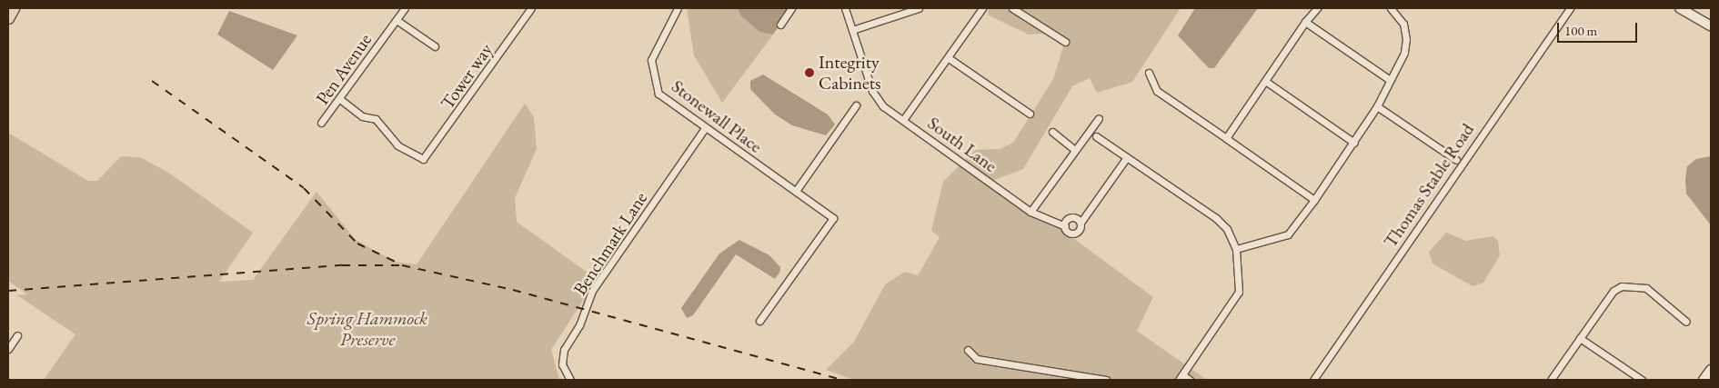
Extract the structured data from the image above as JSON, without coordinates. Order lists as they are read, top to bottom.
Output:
{
  "streets": {
    "street": [
      "Pen Avenue",
      "Tower way",
      "Stonewall Place",
      "South Lane",
      "Thomas Stable Road",
      "Benchmark Lane"
    ]
  },
  "crossings": [
    ["Pen Avenue", "Tower way"],
    ["Stonewall Place", "Benchmark Lane"]
  ],
  "parks": ["Spring Hammock Preserve"],
  "places": ["Integrity Cabinets"],
  "scale_bar": "100 m"
}
